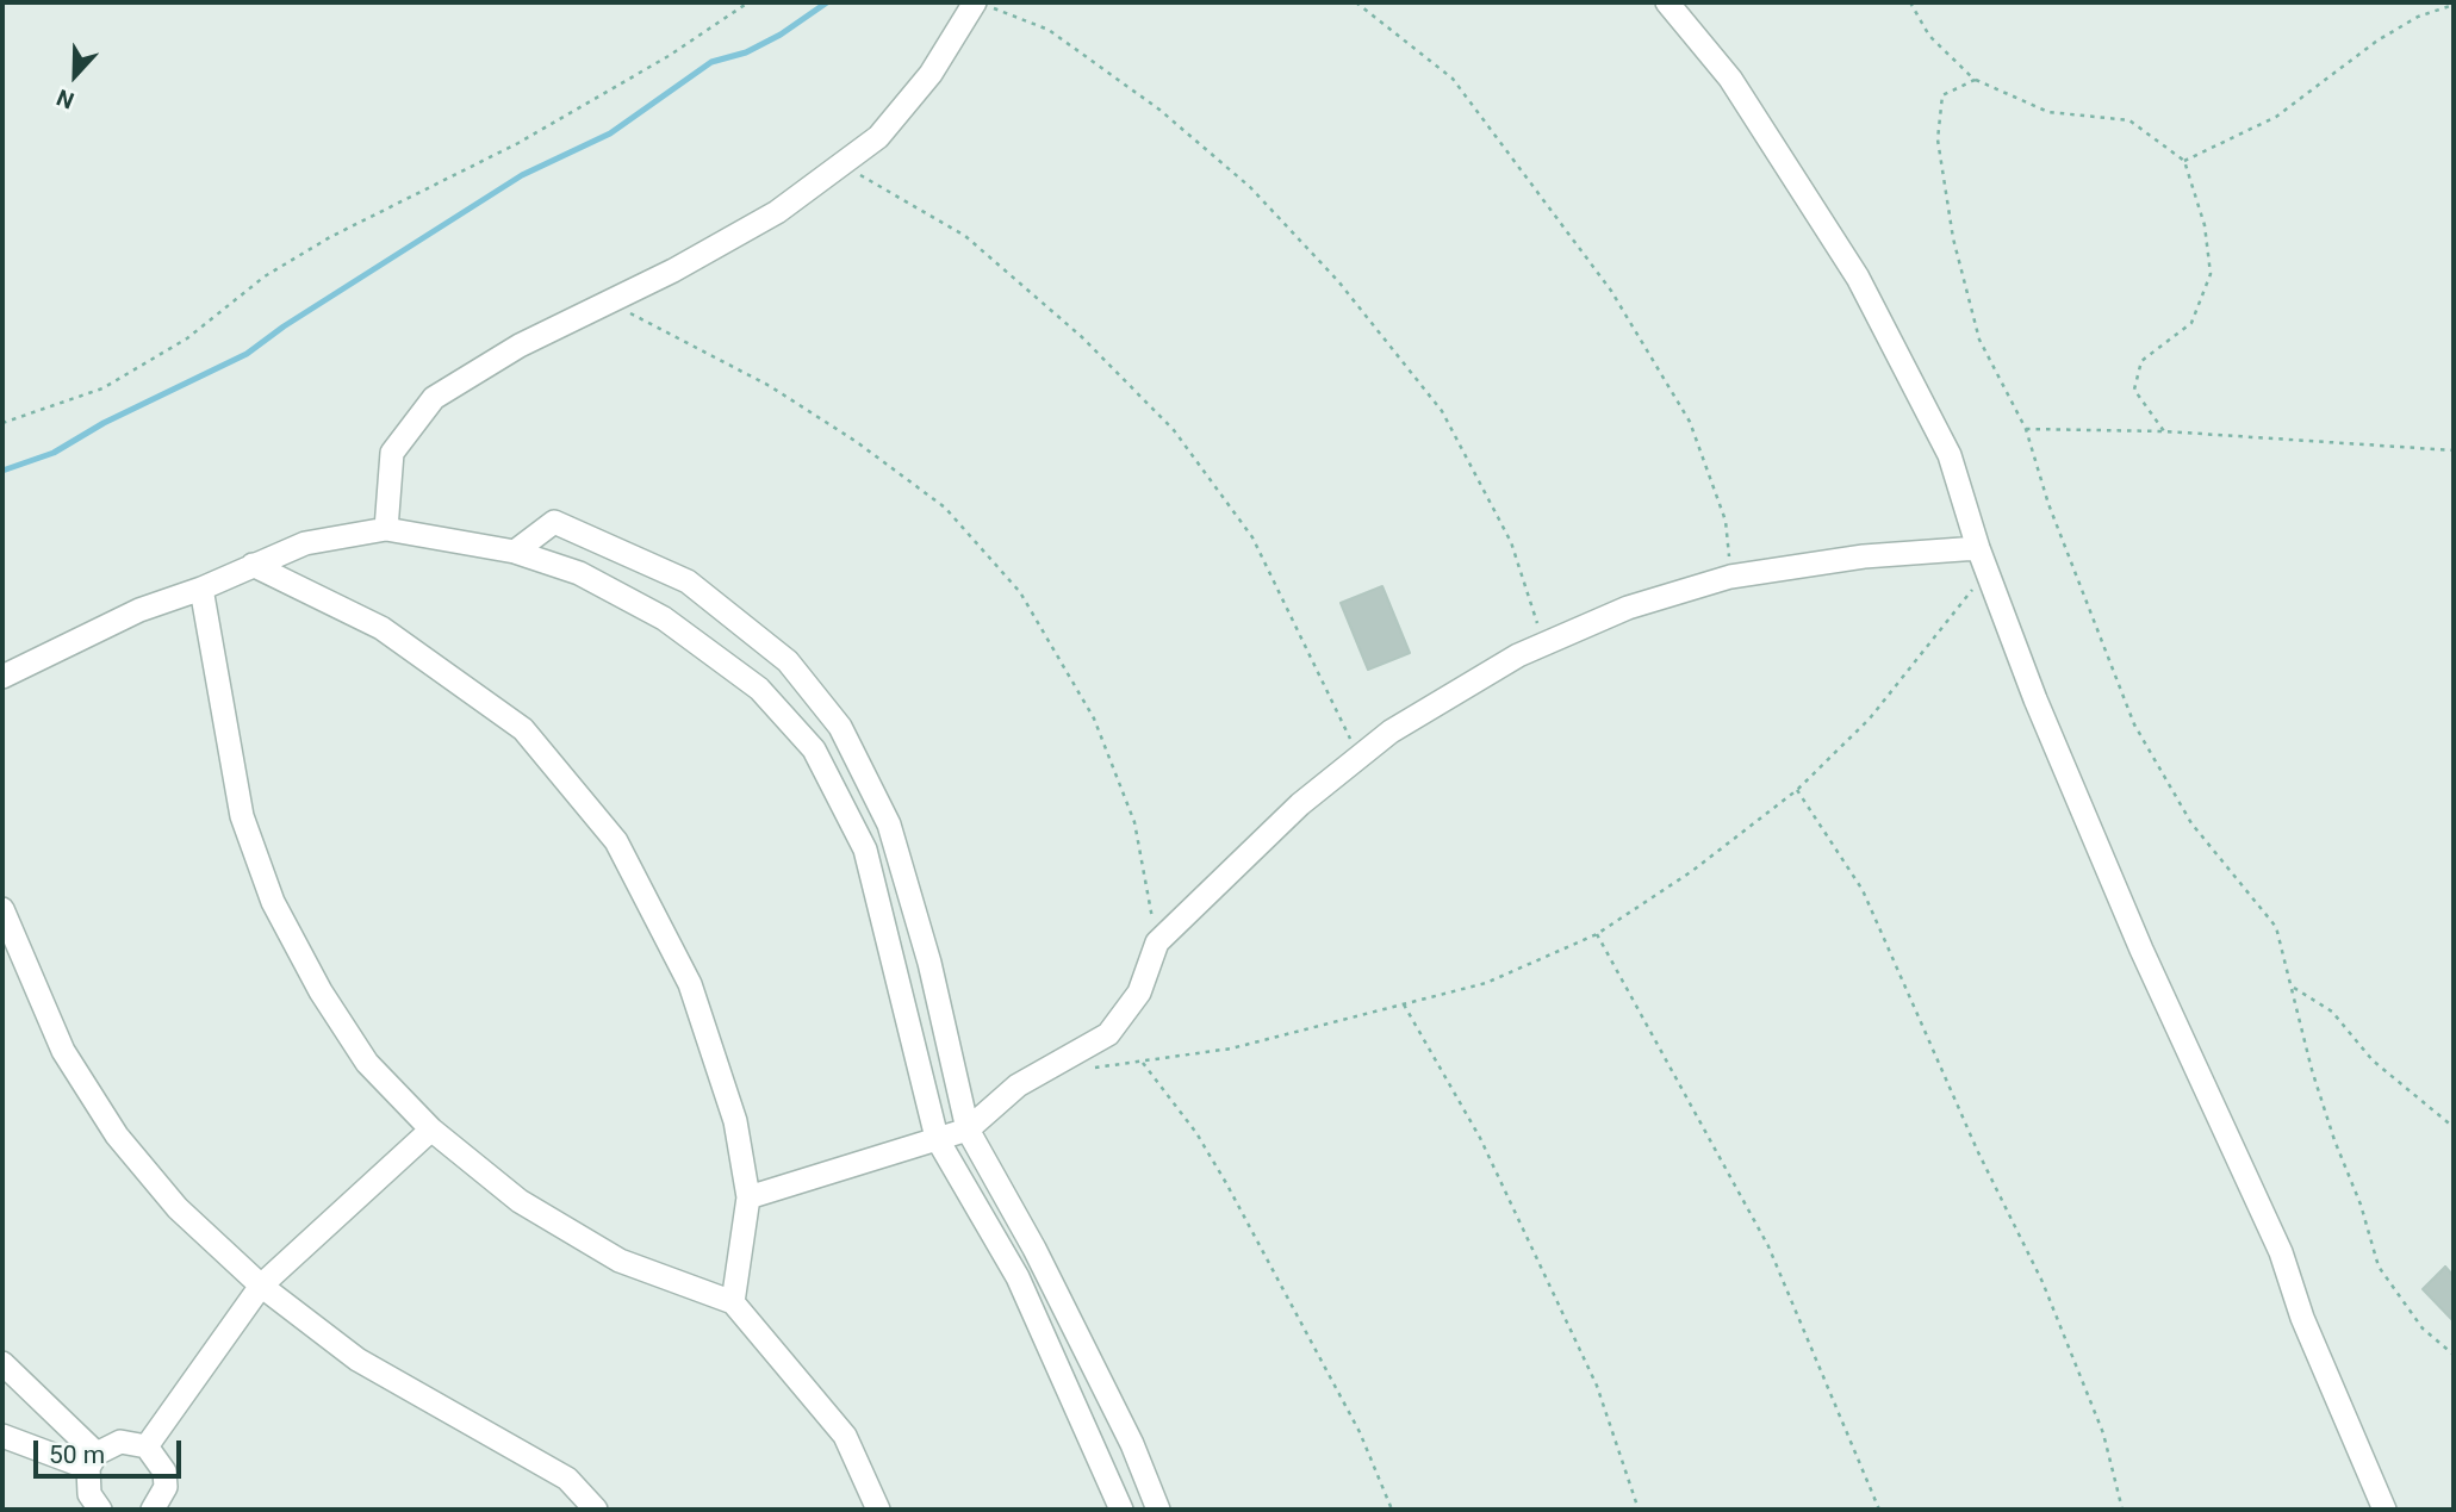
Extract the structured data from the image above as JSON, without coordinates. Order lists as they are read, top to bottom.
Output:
{
  "scale_bar": "50 m",
  "north": "bottom"
}
